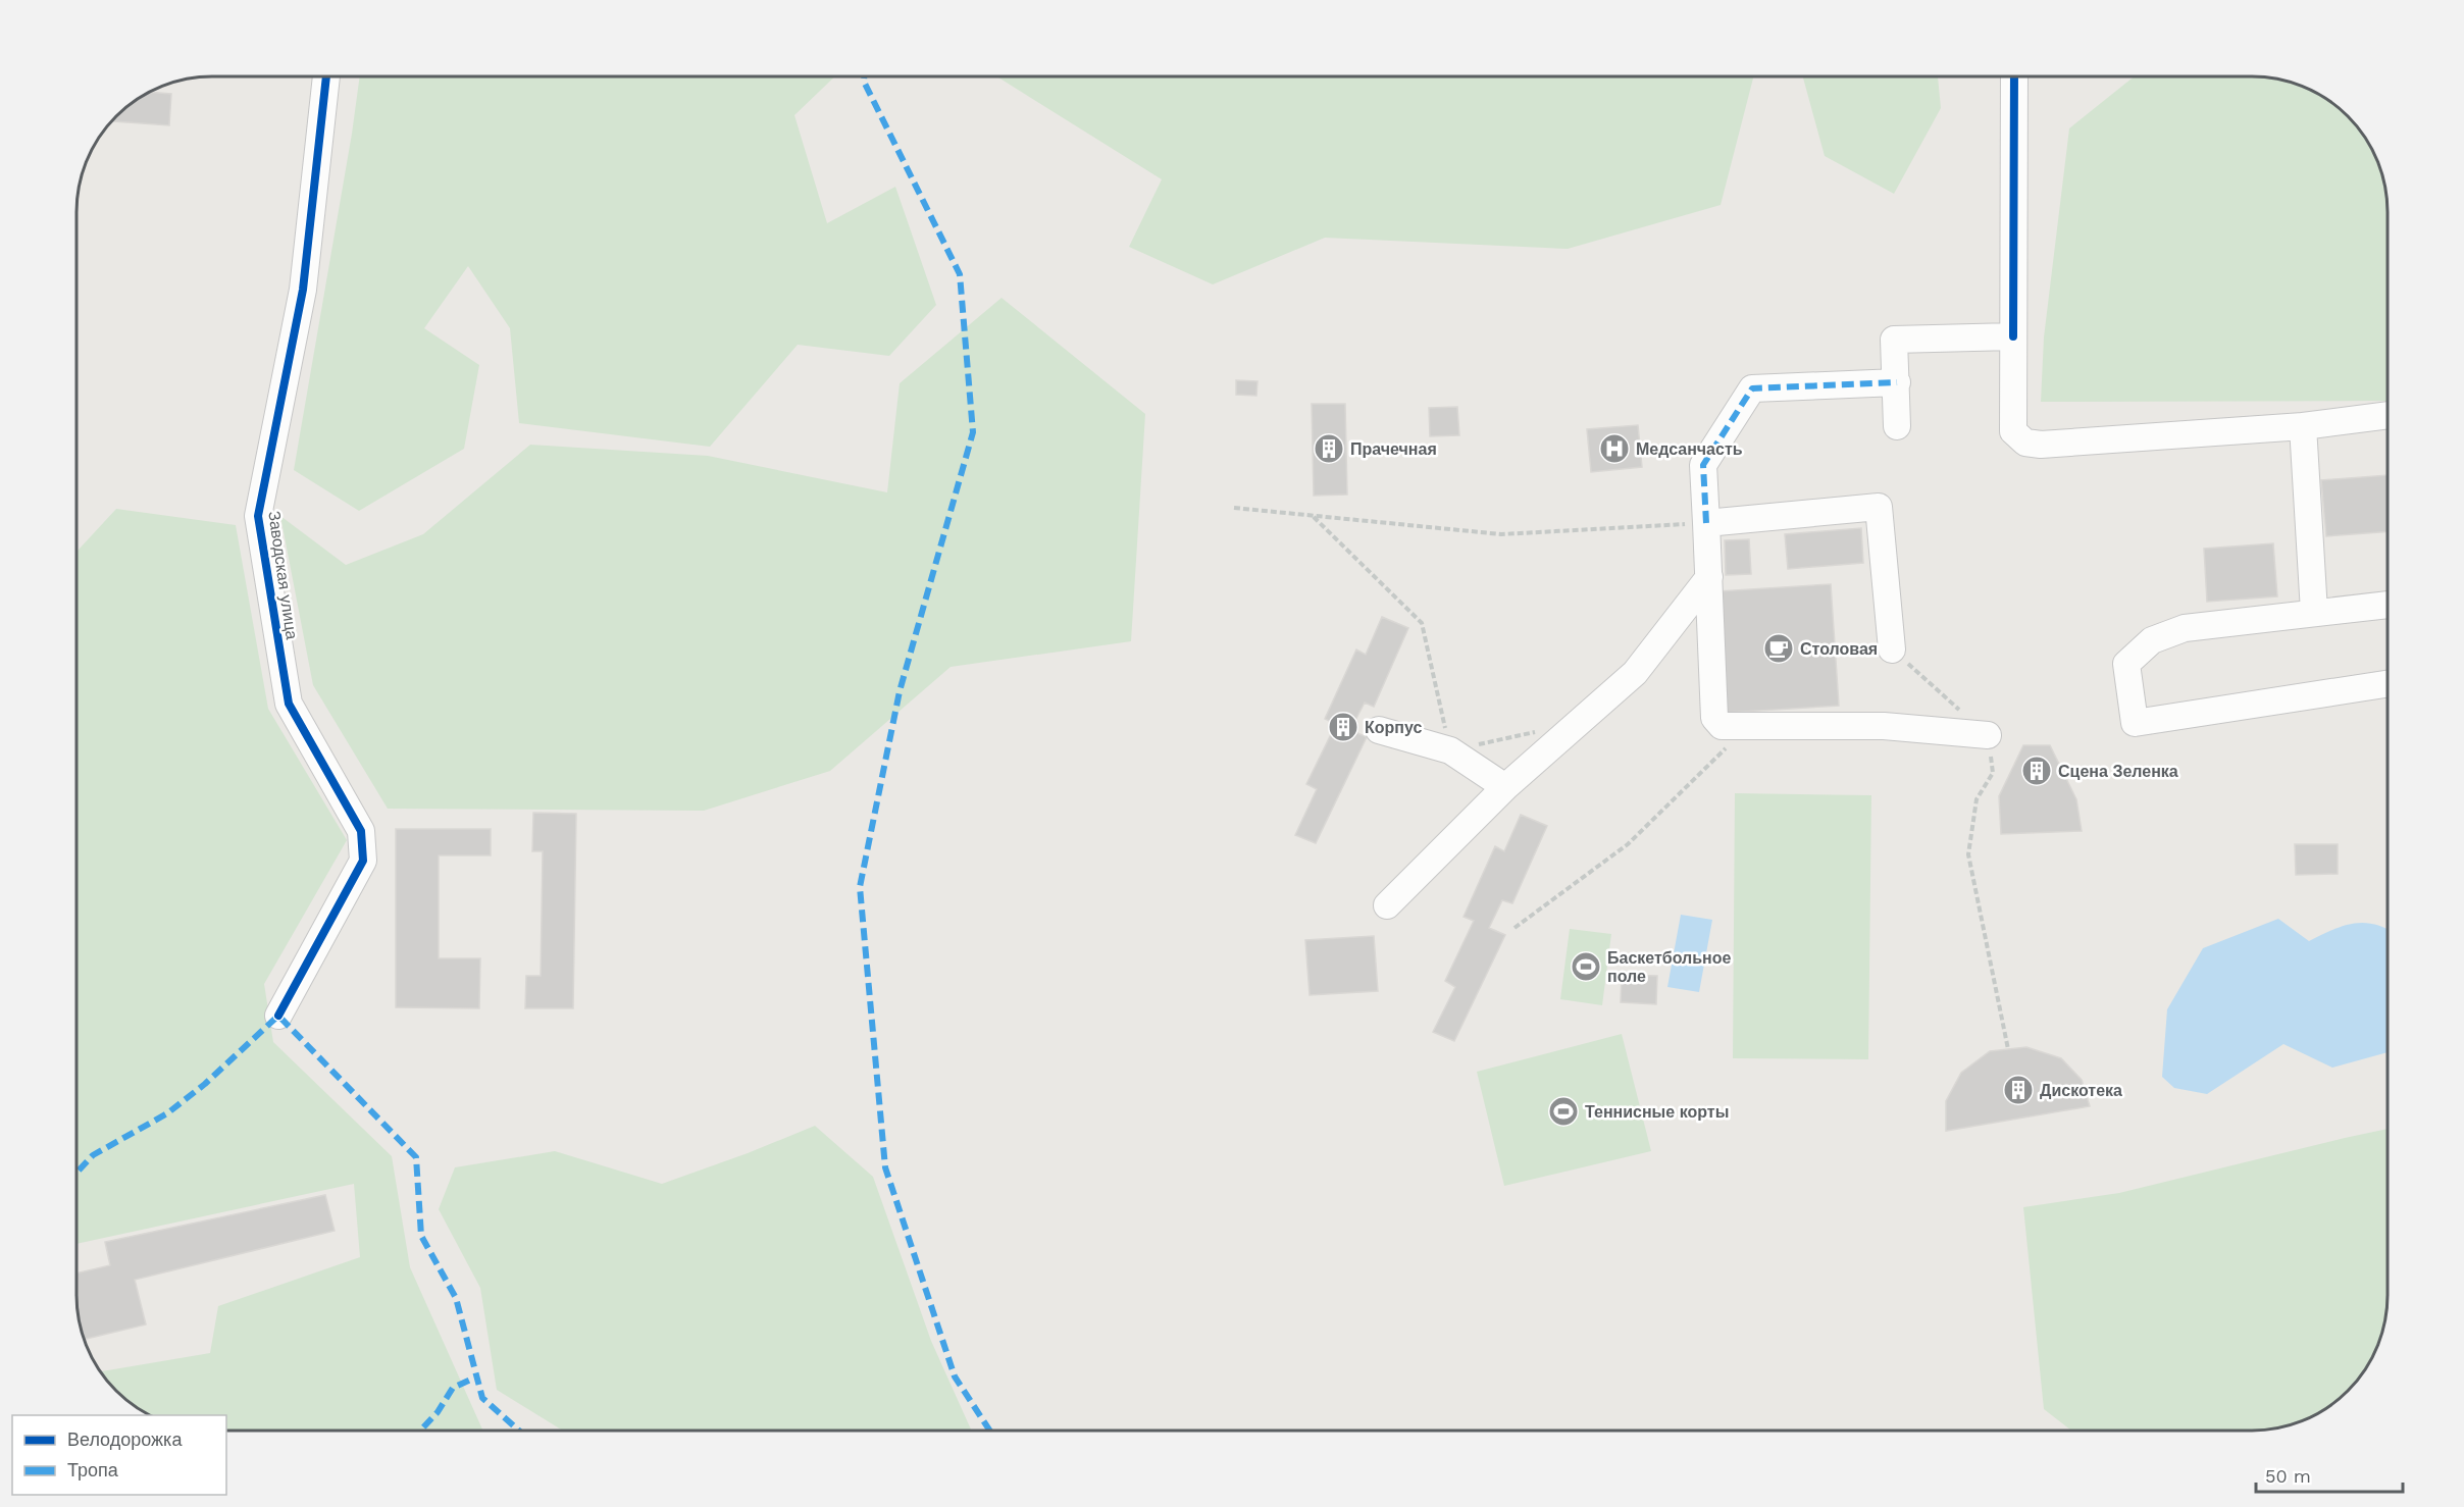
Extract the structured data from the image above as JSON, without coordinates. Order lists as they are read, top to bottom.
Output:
{
  "streets": {
    "street": ["Заводская улица"]
  },
  "places": {
    "building": [
      "Прачечная",
      "Корпус",
      "Сцена Зеленка",
      "Дискотека"
    ],
    "hospital": ["Медсанчасть"],
    "cafe": ["Столовая"],
    "sports": ["Баскетбольное поле", "Теннисные корты"]
  },
  "legend": ["Велодорожка", "Тропа"],
  "scale_bar": "50 m"
}
